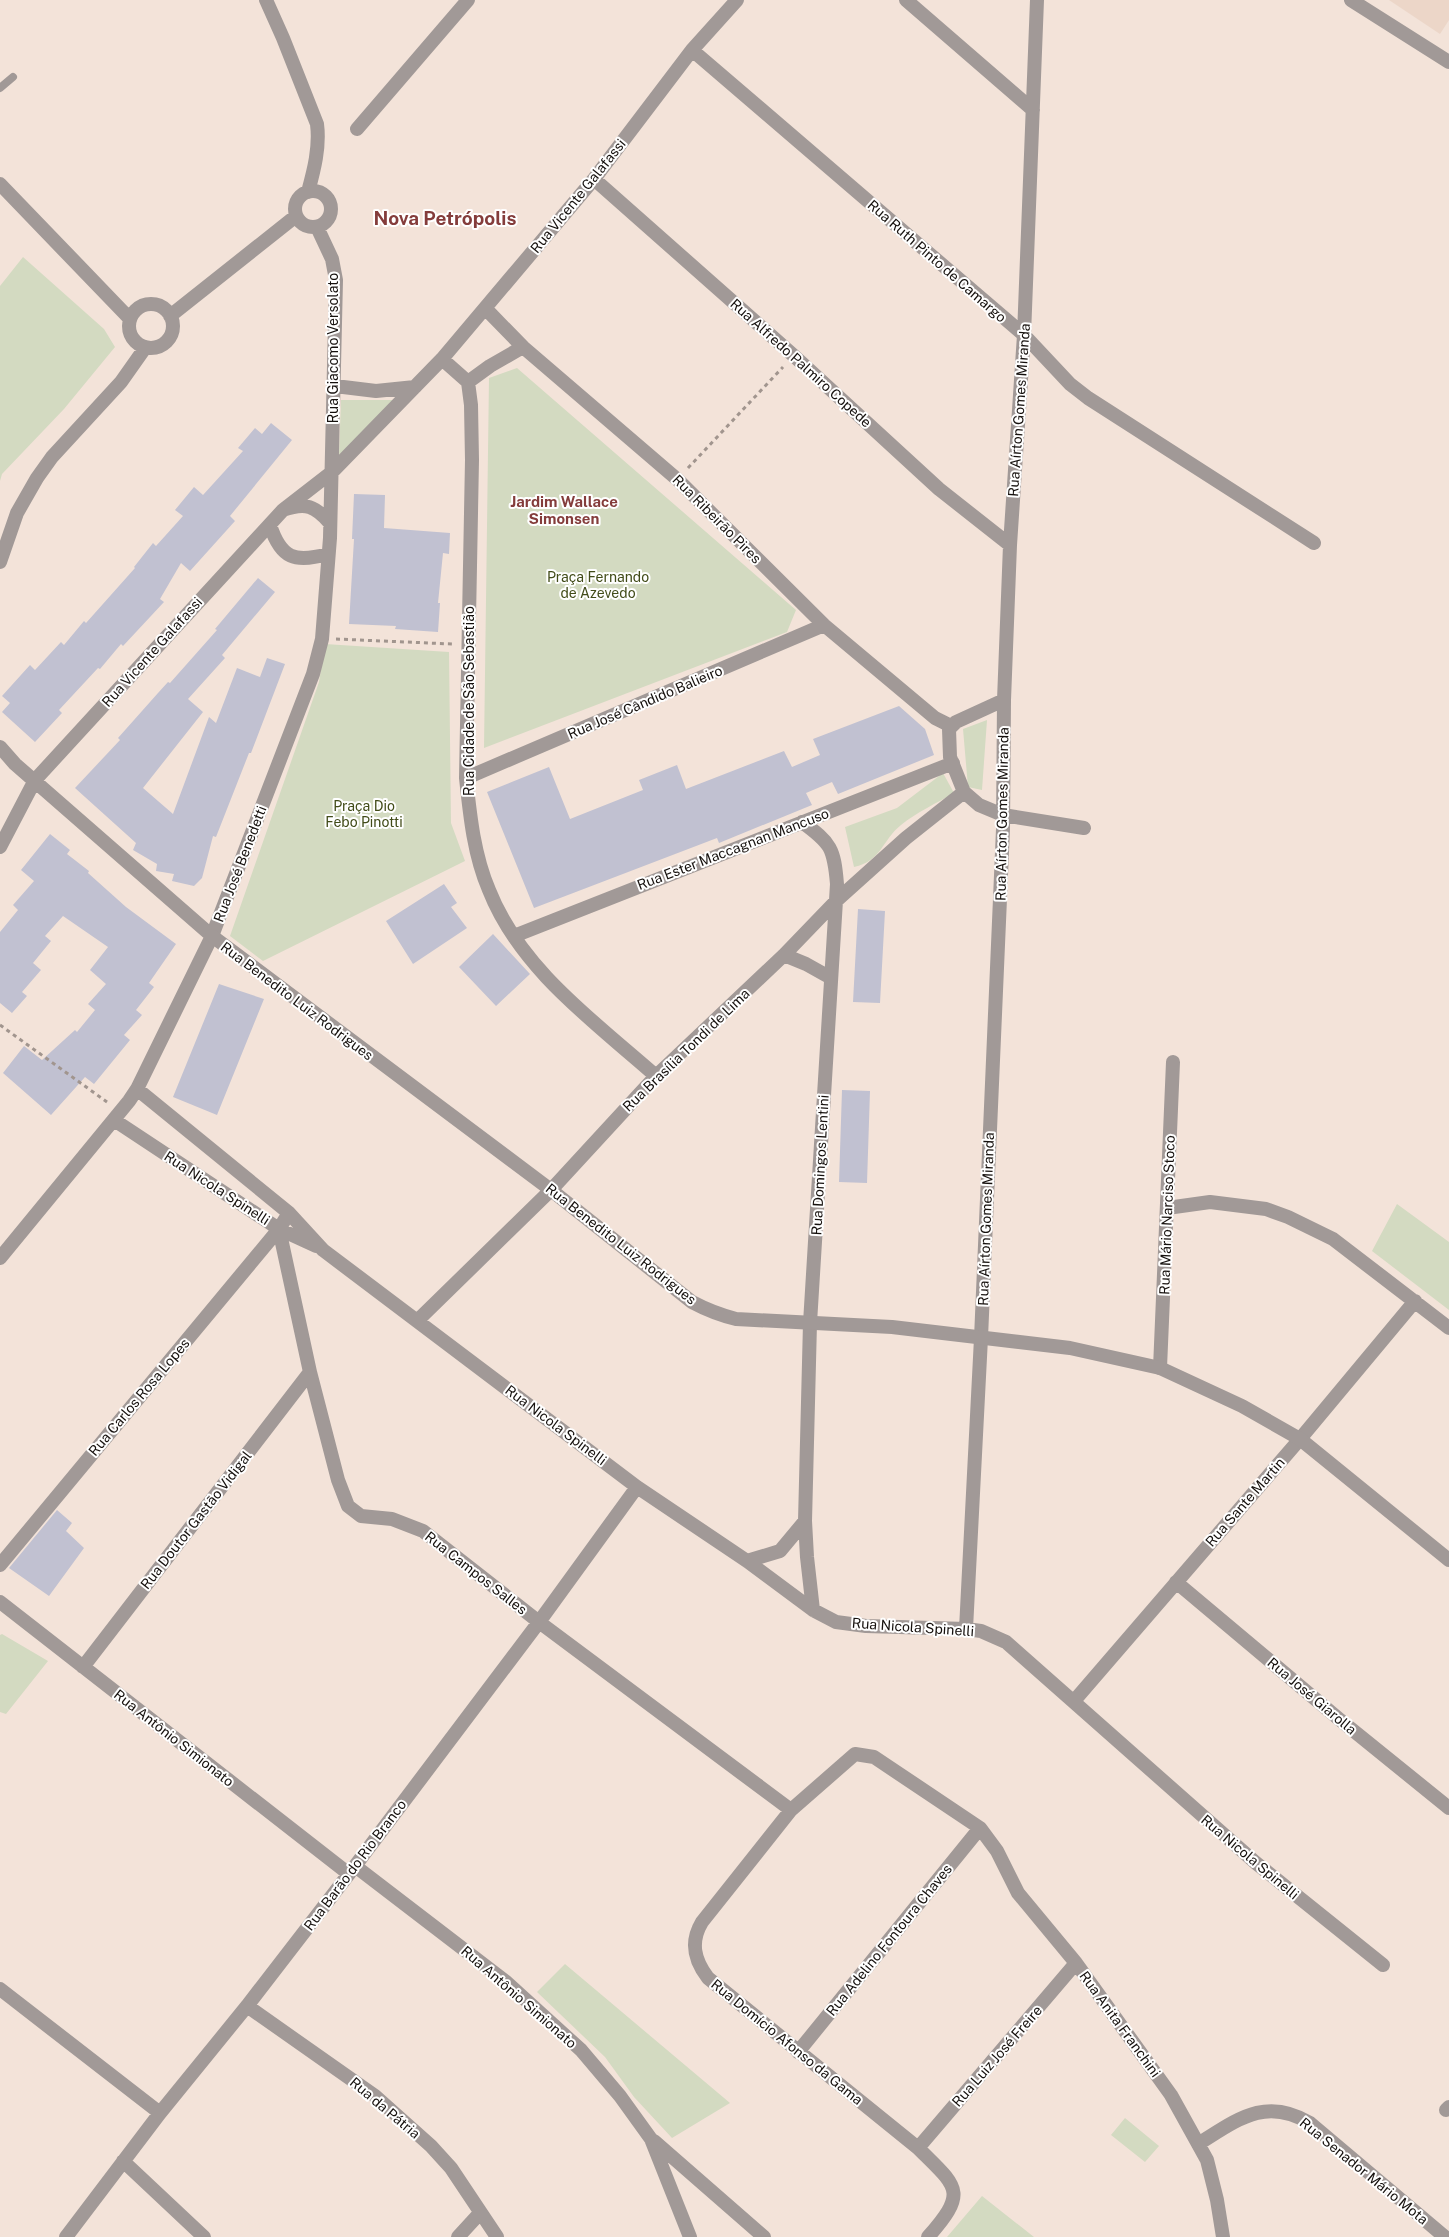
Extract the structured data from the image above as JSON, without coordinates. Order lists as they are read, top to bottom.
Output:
{
  "streets": {
    "street": [
      "Rua Vicente Galafassi",
      "Rua Ruth Pinto de Camargo",
      "Rua Giacomo Versolato",
      "Rua Alfredo Palmiro Copede",
      "Rua Aírton Gomes Miranda",
      "Rua Ribeirão Pires",
      "Rua Cidade de São Sebastião",
      "Rua José Cândido Balieiro",
      "Rua Ester Maccagnan Mancuso",
      "Rua José Benedetti",
      "Rua Benedito Luiz Rodrigues",
      "Rua Brasília Tondi de Lima",
      "Rua Domingos Lentini",
      "Rua Nicola Spinelli",
      "Rua Mário Narciso Stoco",
      "Rua Carlos Rosa Lopes",
      "Rua Sante Martin",
      "Rua Doutor Gastão Vidigal",
      "Rua Campos Salles",
      "Rua José Giarolla",
      "Rua Antônio Simionato",
      "Rua Barão do Rio Branco",
      "Rua Adelino Fontoura Chaves",
      "Rua Anita Franchini",
      "Rua Domício Afonso da Gama",
      "Rua Luiz José Freire",
      "Rua da Pátria",
      "Rua Senador Mário Mota"
    ]
  },
  "crossings": [
    ["Rua Vicente Galafassi", "Rua Ruth Pinto de Camargo"],
    ["Rua Vicente Galafassi", "Rua Giacomo Versolato"],
    ["Rua Vicente Galafassi", "Rua Alfredo Palmiro Copede"],
    ["Rua Vicente Galafassi", "Rua Ribeirão Pires"],
    ["Rua Vicente Galafassi", "Rua José Benedetti"],
    ["Rua Vicente Galafassi", "Rua Benedito Luiz Rodrigues"],
    ["Rua Ruth Pinto de Camargo", "Rua Aírton Gomes Miranda"],
    ["Rua Giacomo Versolato", "Rua José Benedetti"],
    ["Rua Alfredo Palmiro Copede", "Rua Aírton Gomes Miranda"],
    ["Rua Aírton Gomes Miranda", "Rua Benedito Luiz Rodrigues"],
    ["Rua Aírton Gomes Miranda", "Rua Nicola Spinelli"],
    ["Rua Ribeirão Pires", "Rua José Cândido Balieiro"],
    ["Rua Cidade de São Sebastião", "Rua José Cândido Balieiro"],
    ["Rua Cidade de São Sebastião", "Rua Ester Maccagnan Mancuso"],
    ["Rua Cidade de São Sebastião", "Rua Brasília Tondi de Lima"],
    ["Rua Ester Maccagnan Mancuso", "Rua Domingos Lentini"],
    ["Rua José Benedetti", "Rua Benedito Luiz Rodrigues"],
    ["Rua José Benedetti", "Rua Nicola Spinelli"],
    ["Rua Benedito Luiz Rodrigues", "Rua Brasília Tondi de Lima"],
    ["Rua Benedito Luiz Rodrigues", "Rua Domingos Lentini"],
    ["Rua Benedito Luiz Rodrigues", "Rua Mário Narciso Stoco"],
    ["Rua Benedito Luiz Rodrigues", "Rua Sante Martin"],
    ["Rua Brasília Tondi de Lima", "Rua Domingos Lentini"],
    ["Rua Brasília Tondi de Lima", "Rua Nicola Spinelli"],
    ["Rua Domingos Lentini", "Rua Nicola Spinelli"],
    ["Rua Nicola Spinelli", "Rua Carlos Rosa Lopes"],
    ["Rua Nicola Spinelli", "Rua Sante Martin"],
    ["Rua Nicola Spinelli", "Rua Campos Salles"],
    ["Rua Nicola Spinelli", "Rua Barão do Rio Branco"],
    ["Rua Carlos Rosa Lopes", "Rua Campos Salles"],
    ["Rua Sante Martin", "Rua José Giarolla"],
    ["Rua Doutor Gastão Vidigal", "Rua Campos Salles"],
    ["Rua Doutor Gastão Vidigal", "Rua Antônio Simionato"],
    ["Rua Campos Salles", "Rua Barão do Rio Branco"],
    ["Rua Campos Salles", "Rua Domício Afonso da Gama"],
    ["Rua Antônio Simionato", "Rua Barão do Rio Branco"],
    ["Rua Barão do Rio Branco", "Rua da Pátria"],
    ["Rua Adelino Fontoura Chaves", "Rua Anita Franchini"],
    ["Rua Adelino Fontoura Chaves", "Rua Domício Afonso da Gama"],
    ["Rua Anita Franchini", "Rua Domício Afonso da Gama"],
    ["Rua Anita Franchini", "Rua Luiz José Freire"],
    ["Rua Anita Franchini", "Rua Senador Mário Mota"],
    ["Rua Domício Afonso da Gama", "Rua Luiz José Freire"]
  ],
  "districts": ["Nova Petrópolis", "Jardim Wallace Simonsen"],
  "parks": ["Praça Fernando de Azevedo", "Praça Dio Febo Pinotti"]
}
